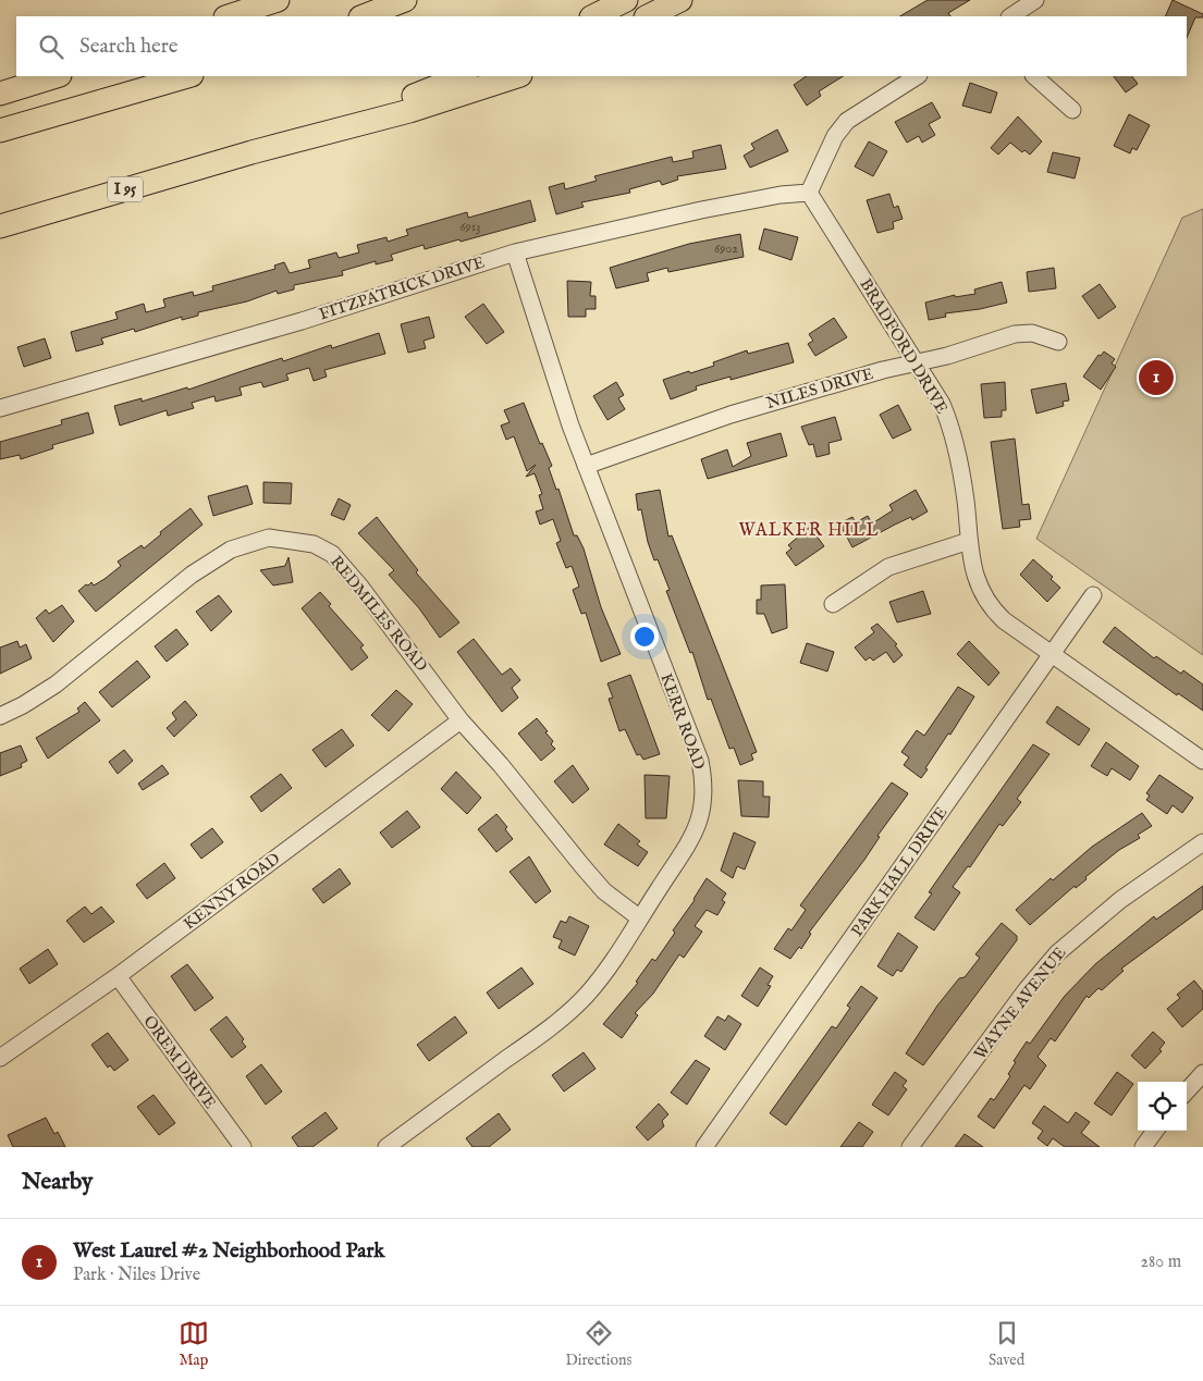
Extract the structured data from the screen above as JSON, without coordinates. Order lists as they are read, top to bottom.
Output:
{
  "streets": {
    "highway": ["I 95"],
    "street": [
      "FITZPATRICK DRIVE",
      "BRADFORD DRIVE",
      "NILES DRIVE",
      "REDMILES ROAD",
      "KERR ROAD",
      "PARK HALL DRIVE",
      "KENNY ROAD",
      "WAYNE AVENUE",
      "OREM DRIVE"
    ]
  },
  "crossings": [
    ["FITZPATRICK DRIVE", "BRADFORD DRIVE"],
    ["FITZPATRICK DRIVE", "KERR ROAD"],
    ["BRADFORD DRIVE", "NILES DRIVE"],
    ["BRADFORD DRIVE", "PARK HALL DRIVE"],
    ["NILES DRIVE", "KERR ROAD"],
    ["REDMILES ROAD", "KERR ROAD"],
    ["REDMILES ROAD", "KENNY ROAD"],
    ["KENNY ROAD", "OREM DRIVE"]
  ],
  "districts": ["WALKER HILL"],
  "house_numbers": ["6913", "6902"],
  "page": {
    "search": "Search here",
    "pins": "1",
    "heading": "Nearby",
    "list": [
      {
        "mark": "1",
        "name": "West Laurel #2 Neighborhood Park",
        "note": "Park · Niles Drive",
        "value": "280 m"
      }
    ],
    "nav": ["Map", "Directions", "Saved"]
  }
}
